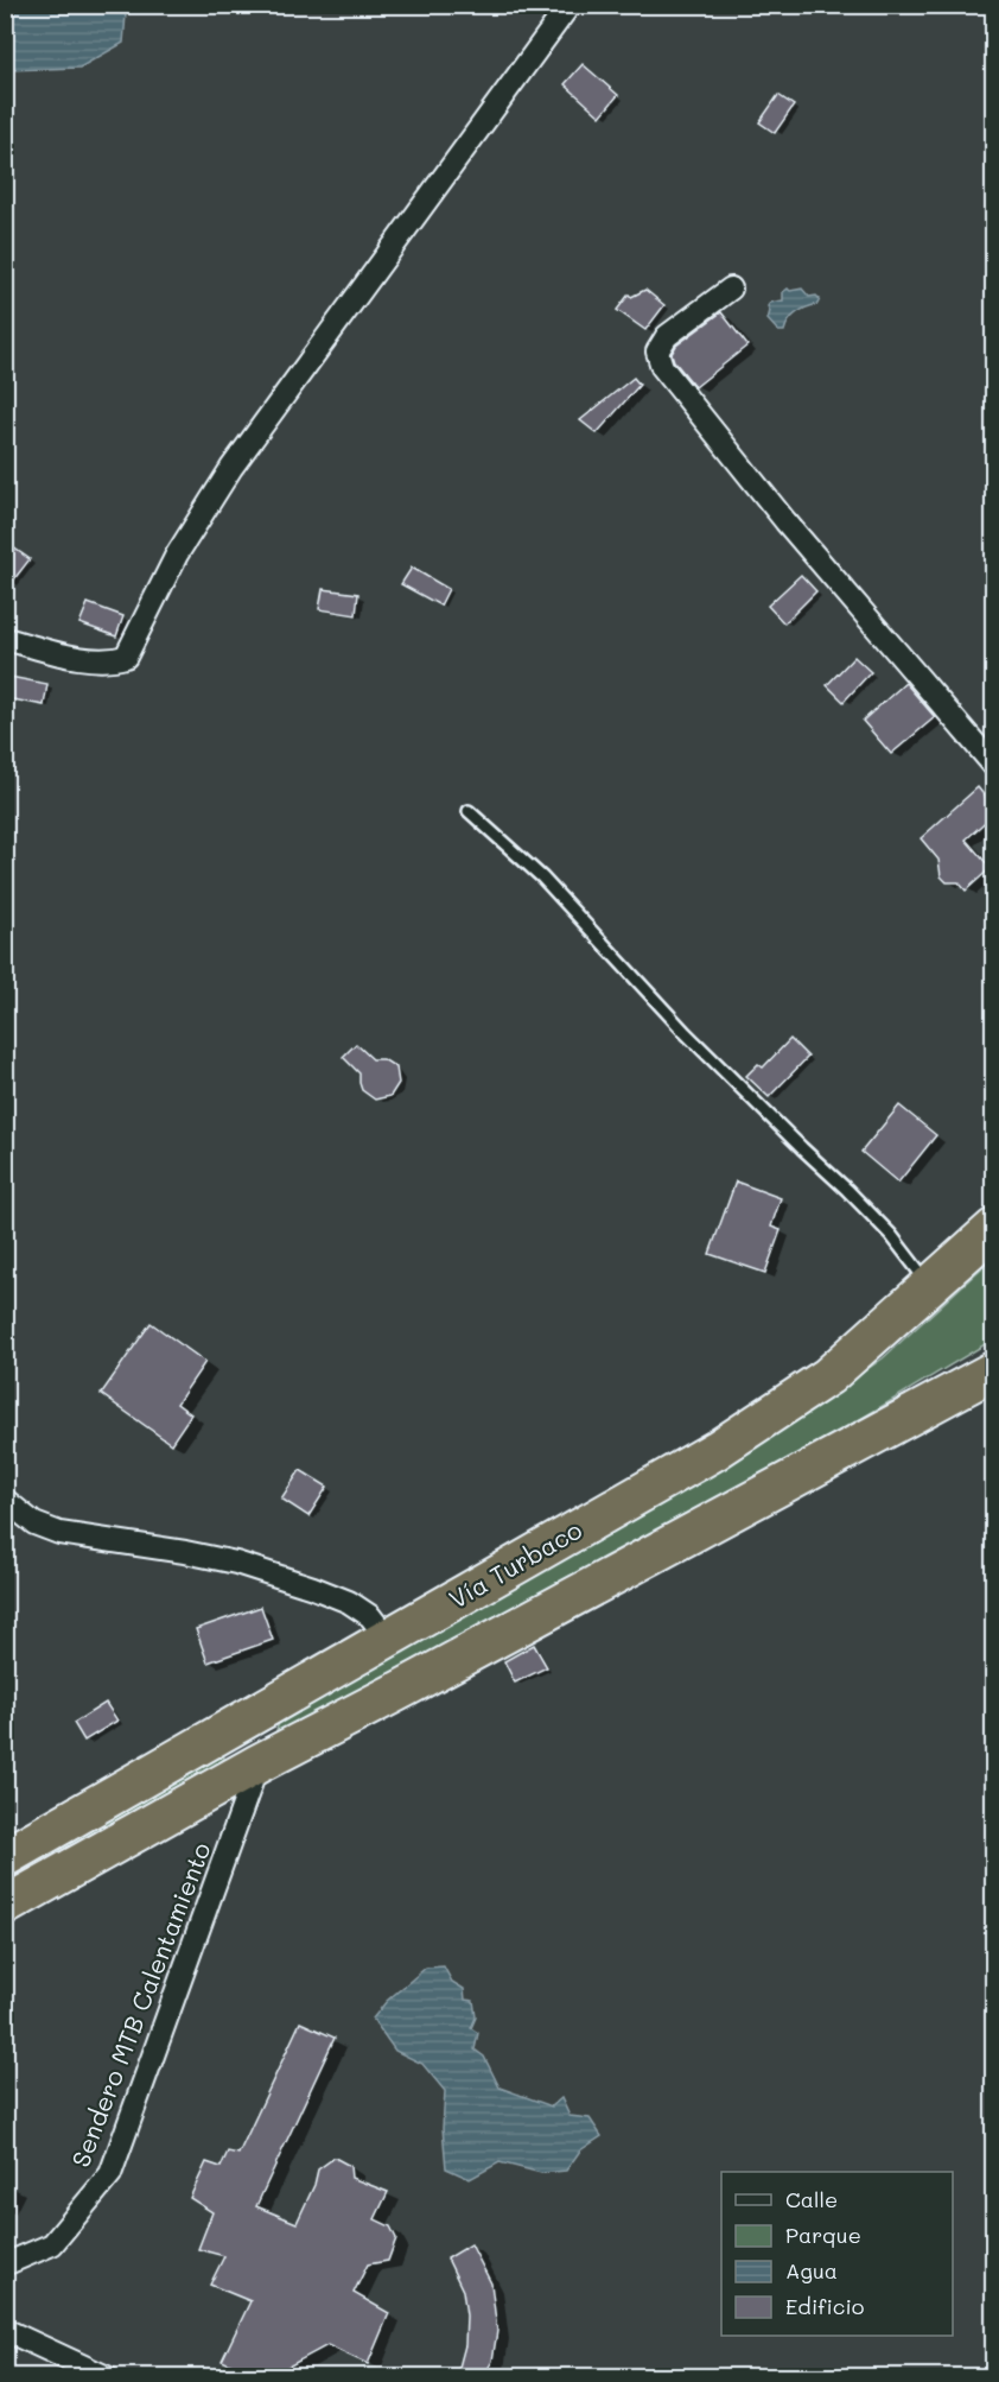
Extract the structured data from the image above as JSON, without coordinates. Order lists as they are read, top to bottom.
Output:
{
  "streets": {
    "highway": ["Vía Turbaco"],
    "street": ["Sendero MTB Calentamiento"]
  },
  "legend": [
    "Calle",
    "Parque",
    "Agua",
    "Edificio"
  ]
}
